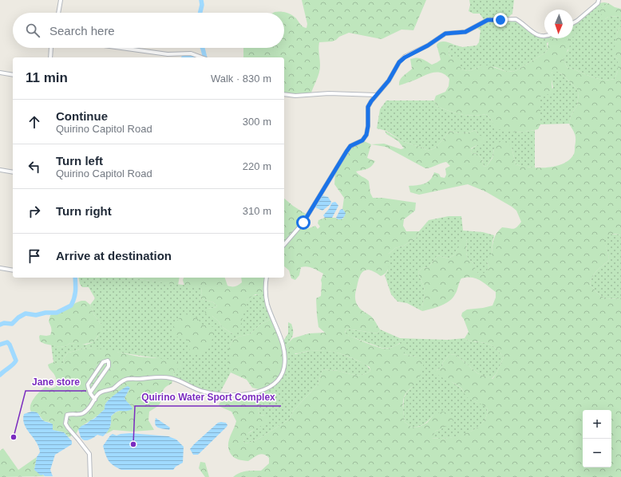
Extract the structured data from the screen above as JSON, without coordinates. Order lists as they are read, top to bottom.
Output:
{
  "places": ["Jane store", "Quirino Water Sport Complex"],
  "north": "bottom",
  "page": {
    "search": "Search here",
    "heading": ["11 min", "Walk · 830 m"],
    "list": [
      ["Continue", "Quirino Capitol Road", "300 m"],
      ["Turn left", "Quirino Capitol Road", "220 m"],
      ["Turn right", "310 m"],
      "Arrive at destination"
    ],
    "map_buttons": ["+", "−"]
  }
}
